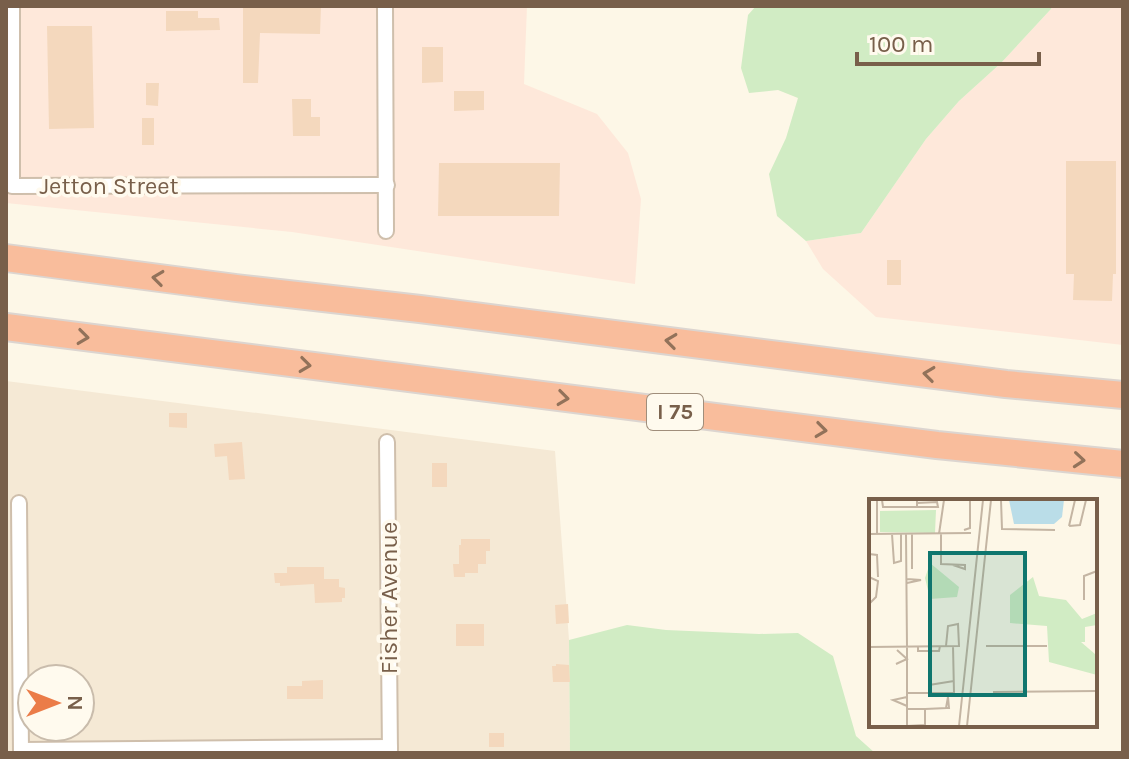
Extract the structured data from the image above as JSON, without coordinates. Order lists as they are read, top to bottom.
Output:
{
  "streets": {
    "highway": ["I 75"],
    "street": ["Jetton Street", "Fisher Avenue"]
  },
  "scale_bar": "100 m",
  "north": "right"
}
